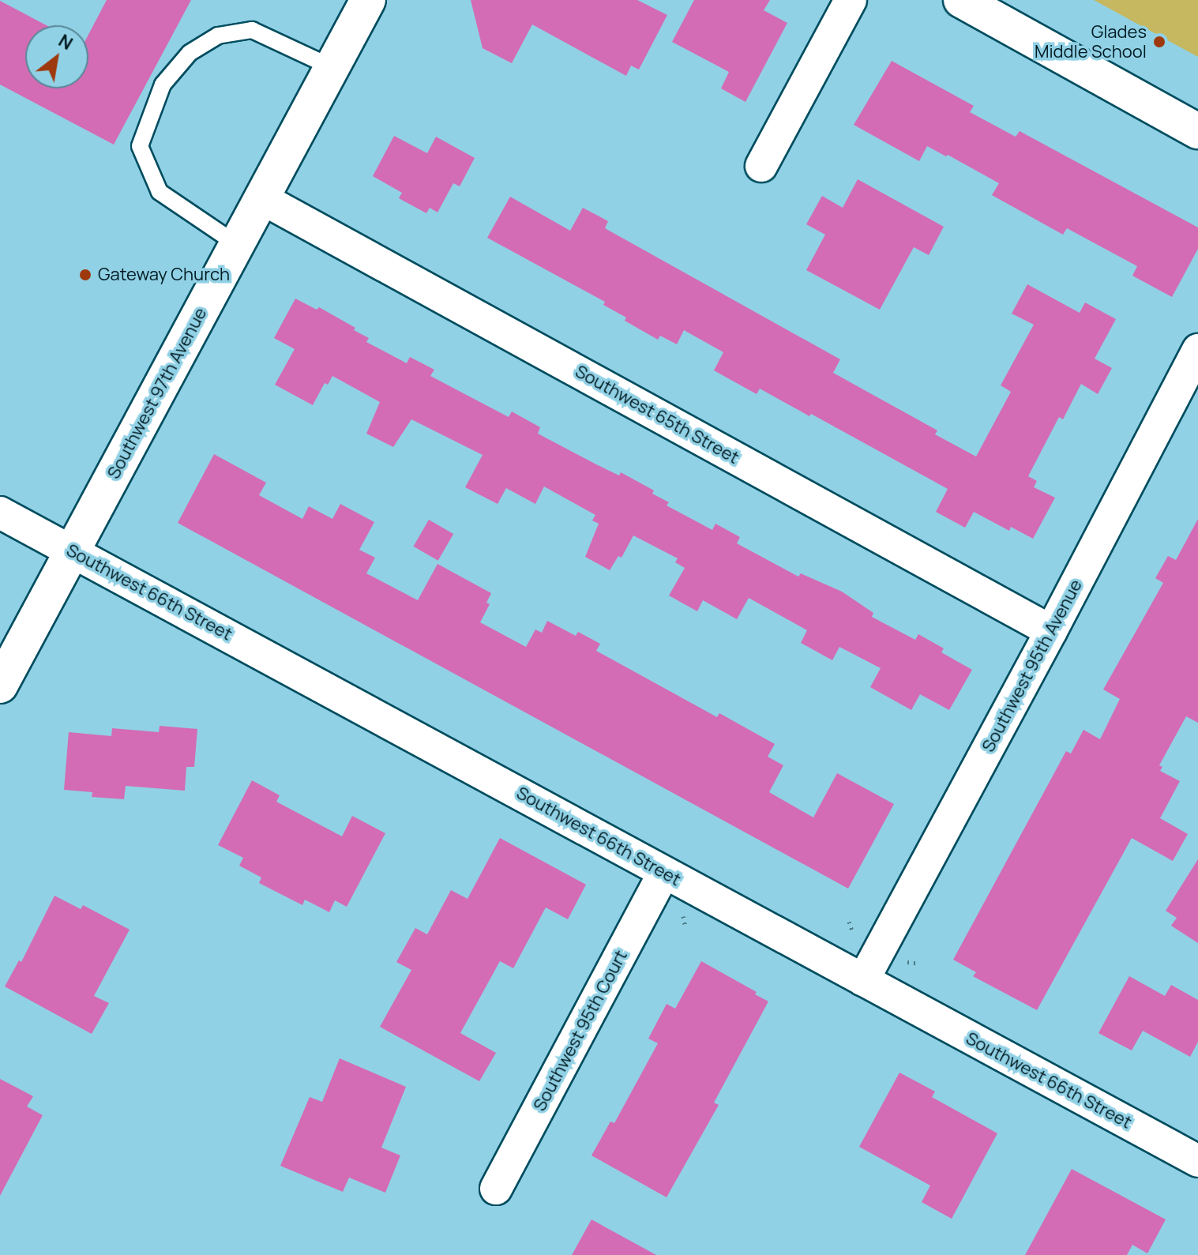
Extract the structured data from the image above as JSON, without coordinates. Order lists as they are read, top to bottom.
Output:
{
  "streets": {
    "street": [
      "Southwest 97th Avenue",
      "Southwest 65th Street",
      "Southwest 66th Street",
      "Southwest 95th Avenue",
      "Southwest 95th Court"
    ]
  },
  "crossings": [
    ["Southwest 97th Avenue", "Southwest 65th Street"],
    ["Southwest 97th Avenue", "Southwest 66th Street"],
    ["Southwest 65th Street", "Southwest 95th Avenue"],
    ["Southwest 66th Street", "Southwest 95th Avenue"],
    ["Southwest 66th Street", "Southwest 95th Court"]
  ],
  "places": ["Glades Middle School", "Gateway Church"],
  "north": "top right"
}
